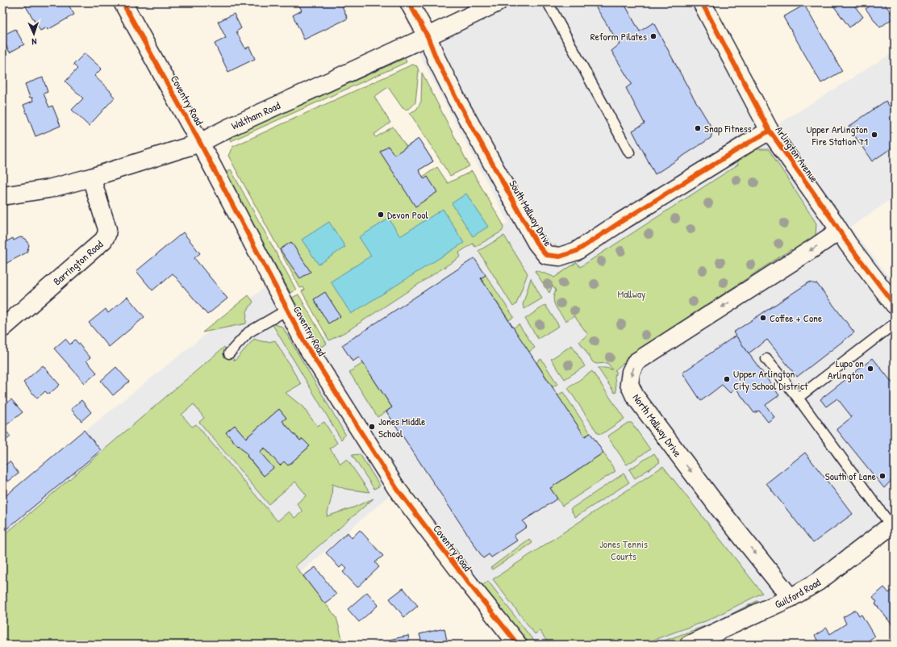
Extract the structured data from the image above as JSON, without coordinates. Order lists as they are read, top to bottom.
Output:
{
  "streets": {
    "street": [
      "Coventry Road",
      "Waltham Road",
      "Arlington Avenue",
      "South Mallway Drive",
      "Barrington Road",
      "North Mallway Drive",
      "Guilford Road"
    ]
  },
  "crossings": [
    ["Coventry Road", "Waltham Road"],
    ["Waltham Road", "South Mallway Drive"],
    ["Waltham Road", "Barrington Road"],
    ["Arlington Avenue", "South Mallway Drive"],
    ["Arlington Avenue", "North Mallway Drive"],
    ["North Mallway Drive", "Guilford Road"]
  ],
  "parks": ["Mallway", "Jones Tennis Courts"],
  "places": [
    "Reform Pilates",
    "Snap Fitness",
    "Upper Arlington Fire Station 71",
    "Devon Pool",
    "Coffee + Cone",
    "Lupo on Arlington",
    "Upper Arlington City School District",
    "Jones Middle School",
    "South of Lane"
  ],
  "north": "bottom"
}
